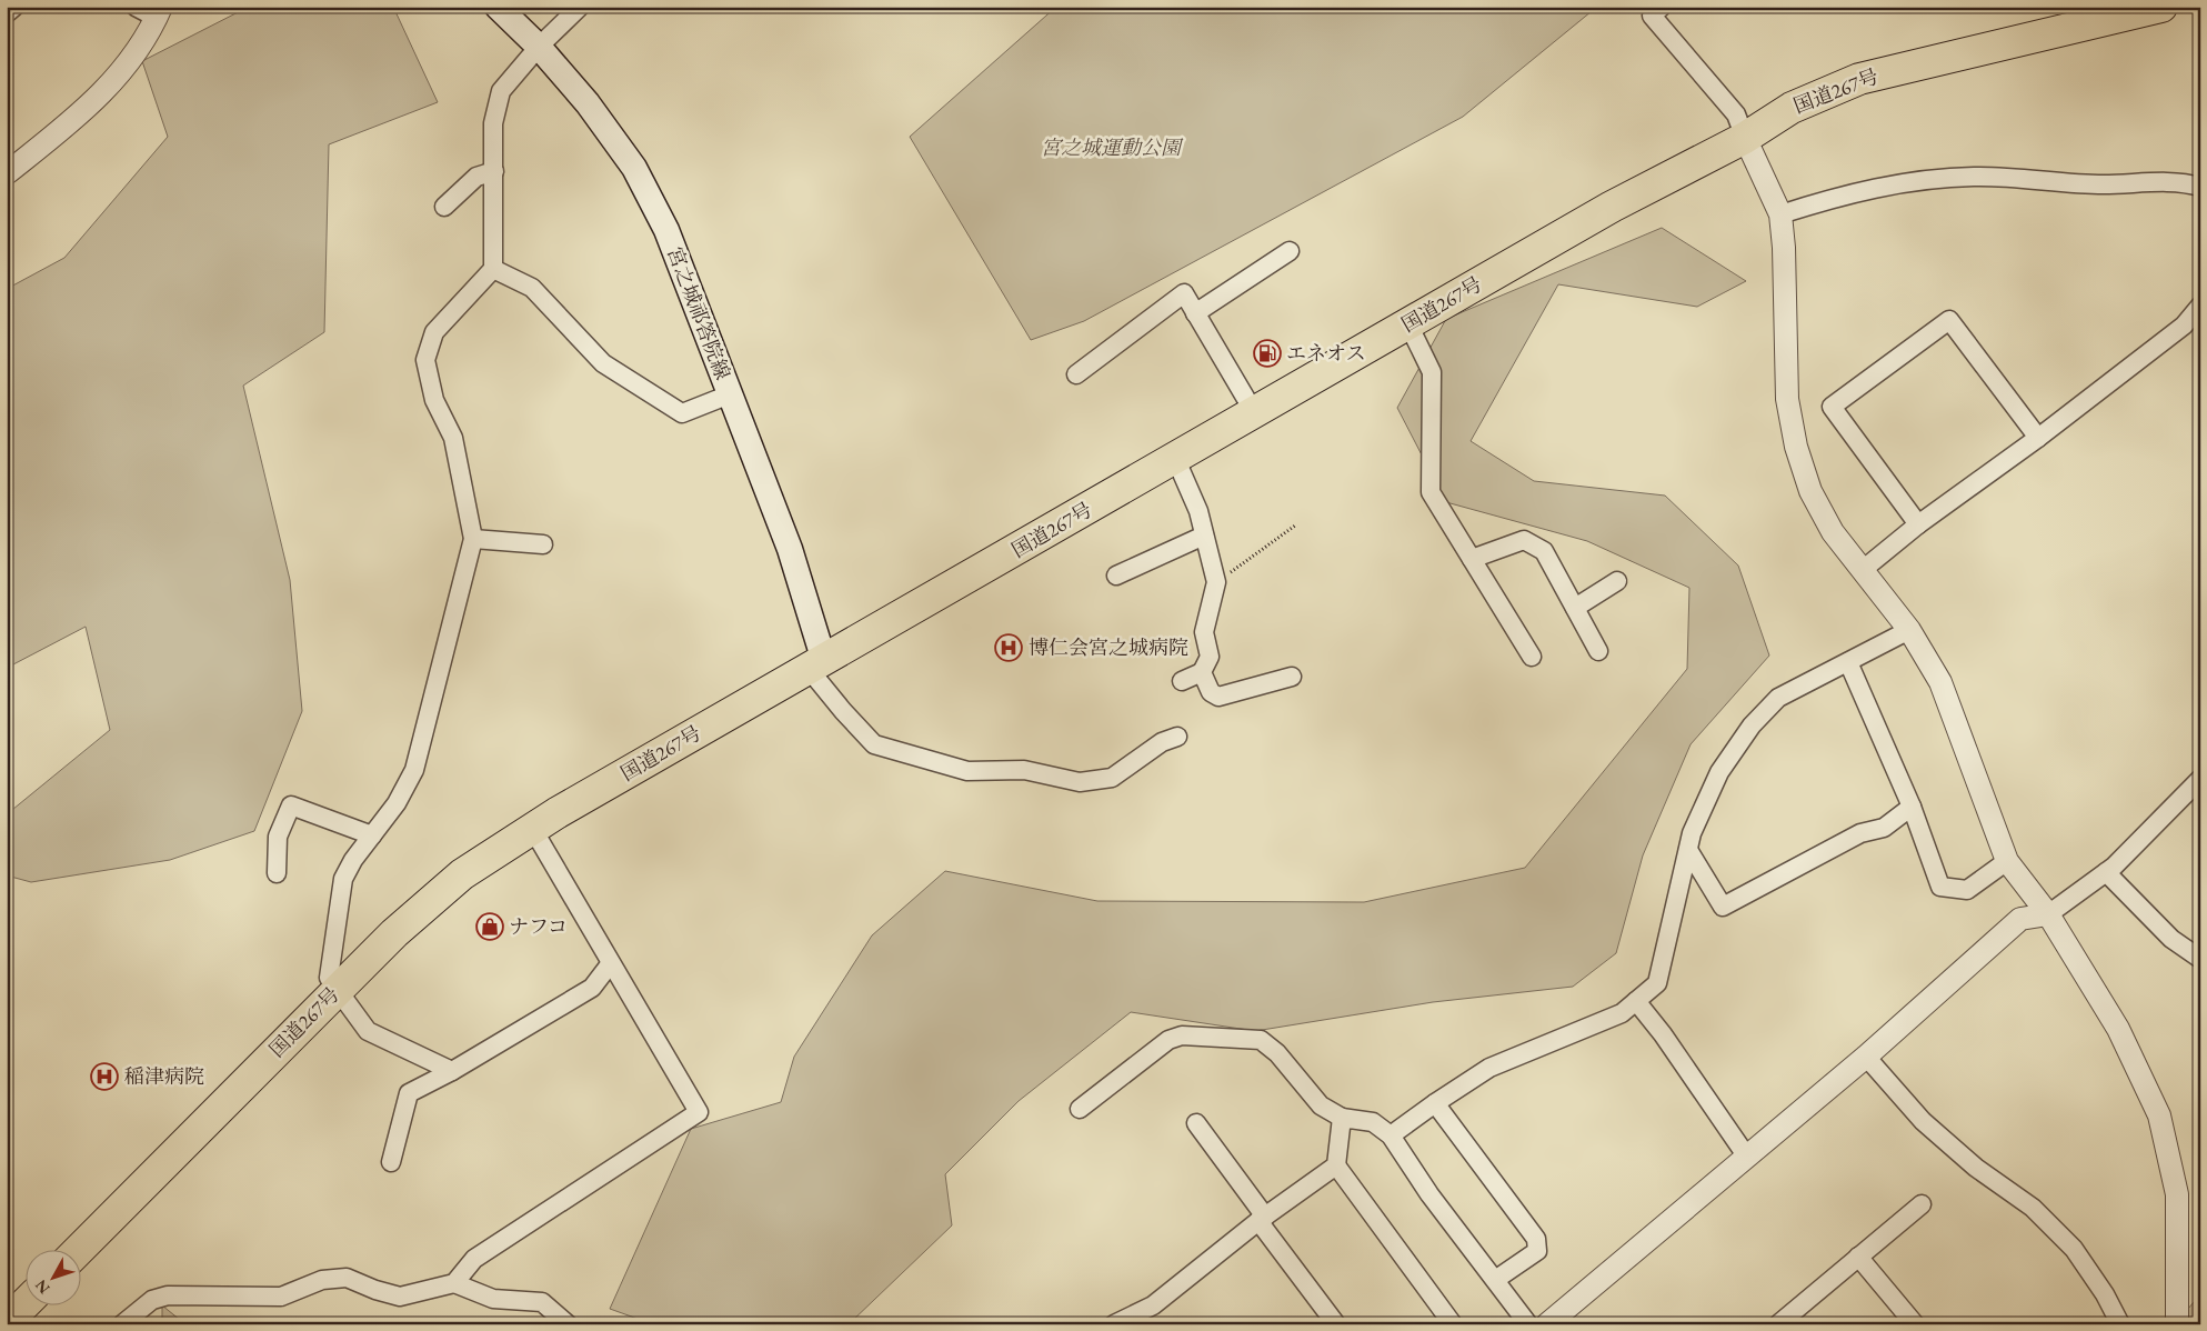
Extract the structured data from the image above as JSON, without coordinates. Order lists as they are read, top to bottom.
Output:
{
  "streets": {
    "highway": ["国道267号"],
    "main road": ["宮之城祁答院線"]
  },
  "crossings": [
    ["国道267号", "宮之城祁答院線"]
  ],
  "parks": ["宮之城運動公園"],
  "places": {
    "fuel station": ["エネオス"],
    "hospital": ["博仁会宮之城病院", "稲津病院"],
    "shop": ["ナフコ"]
  },
  "north": "bottom left"
}
